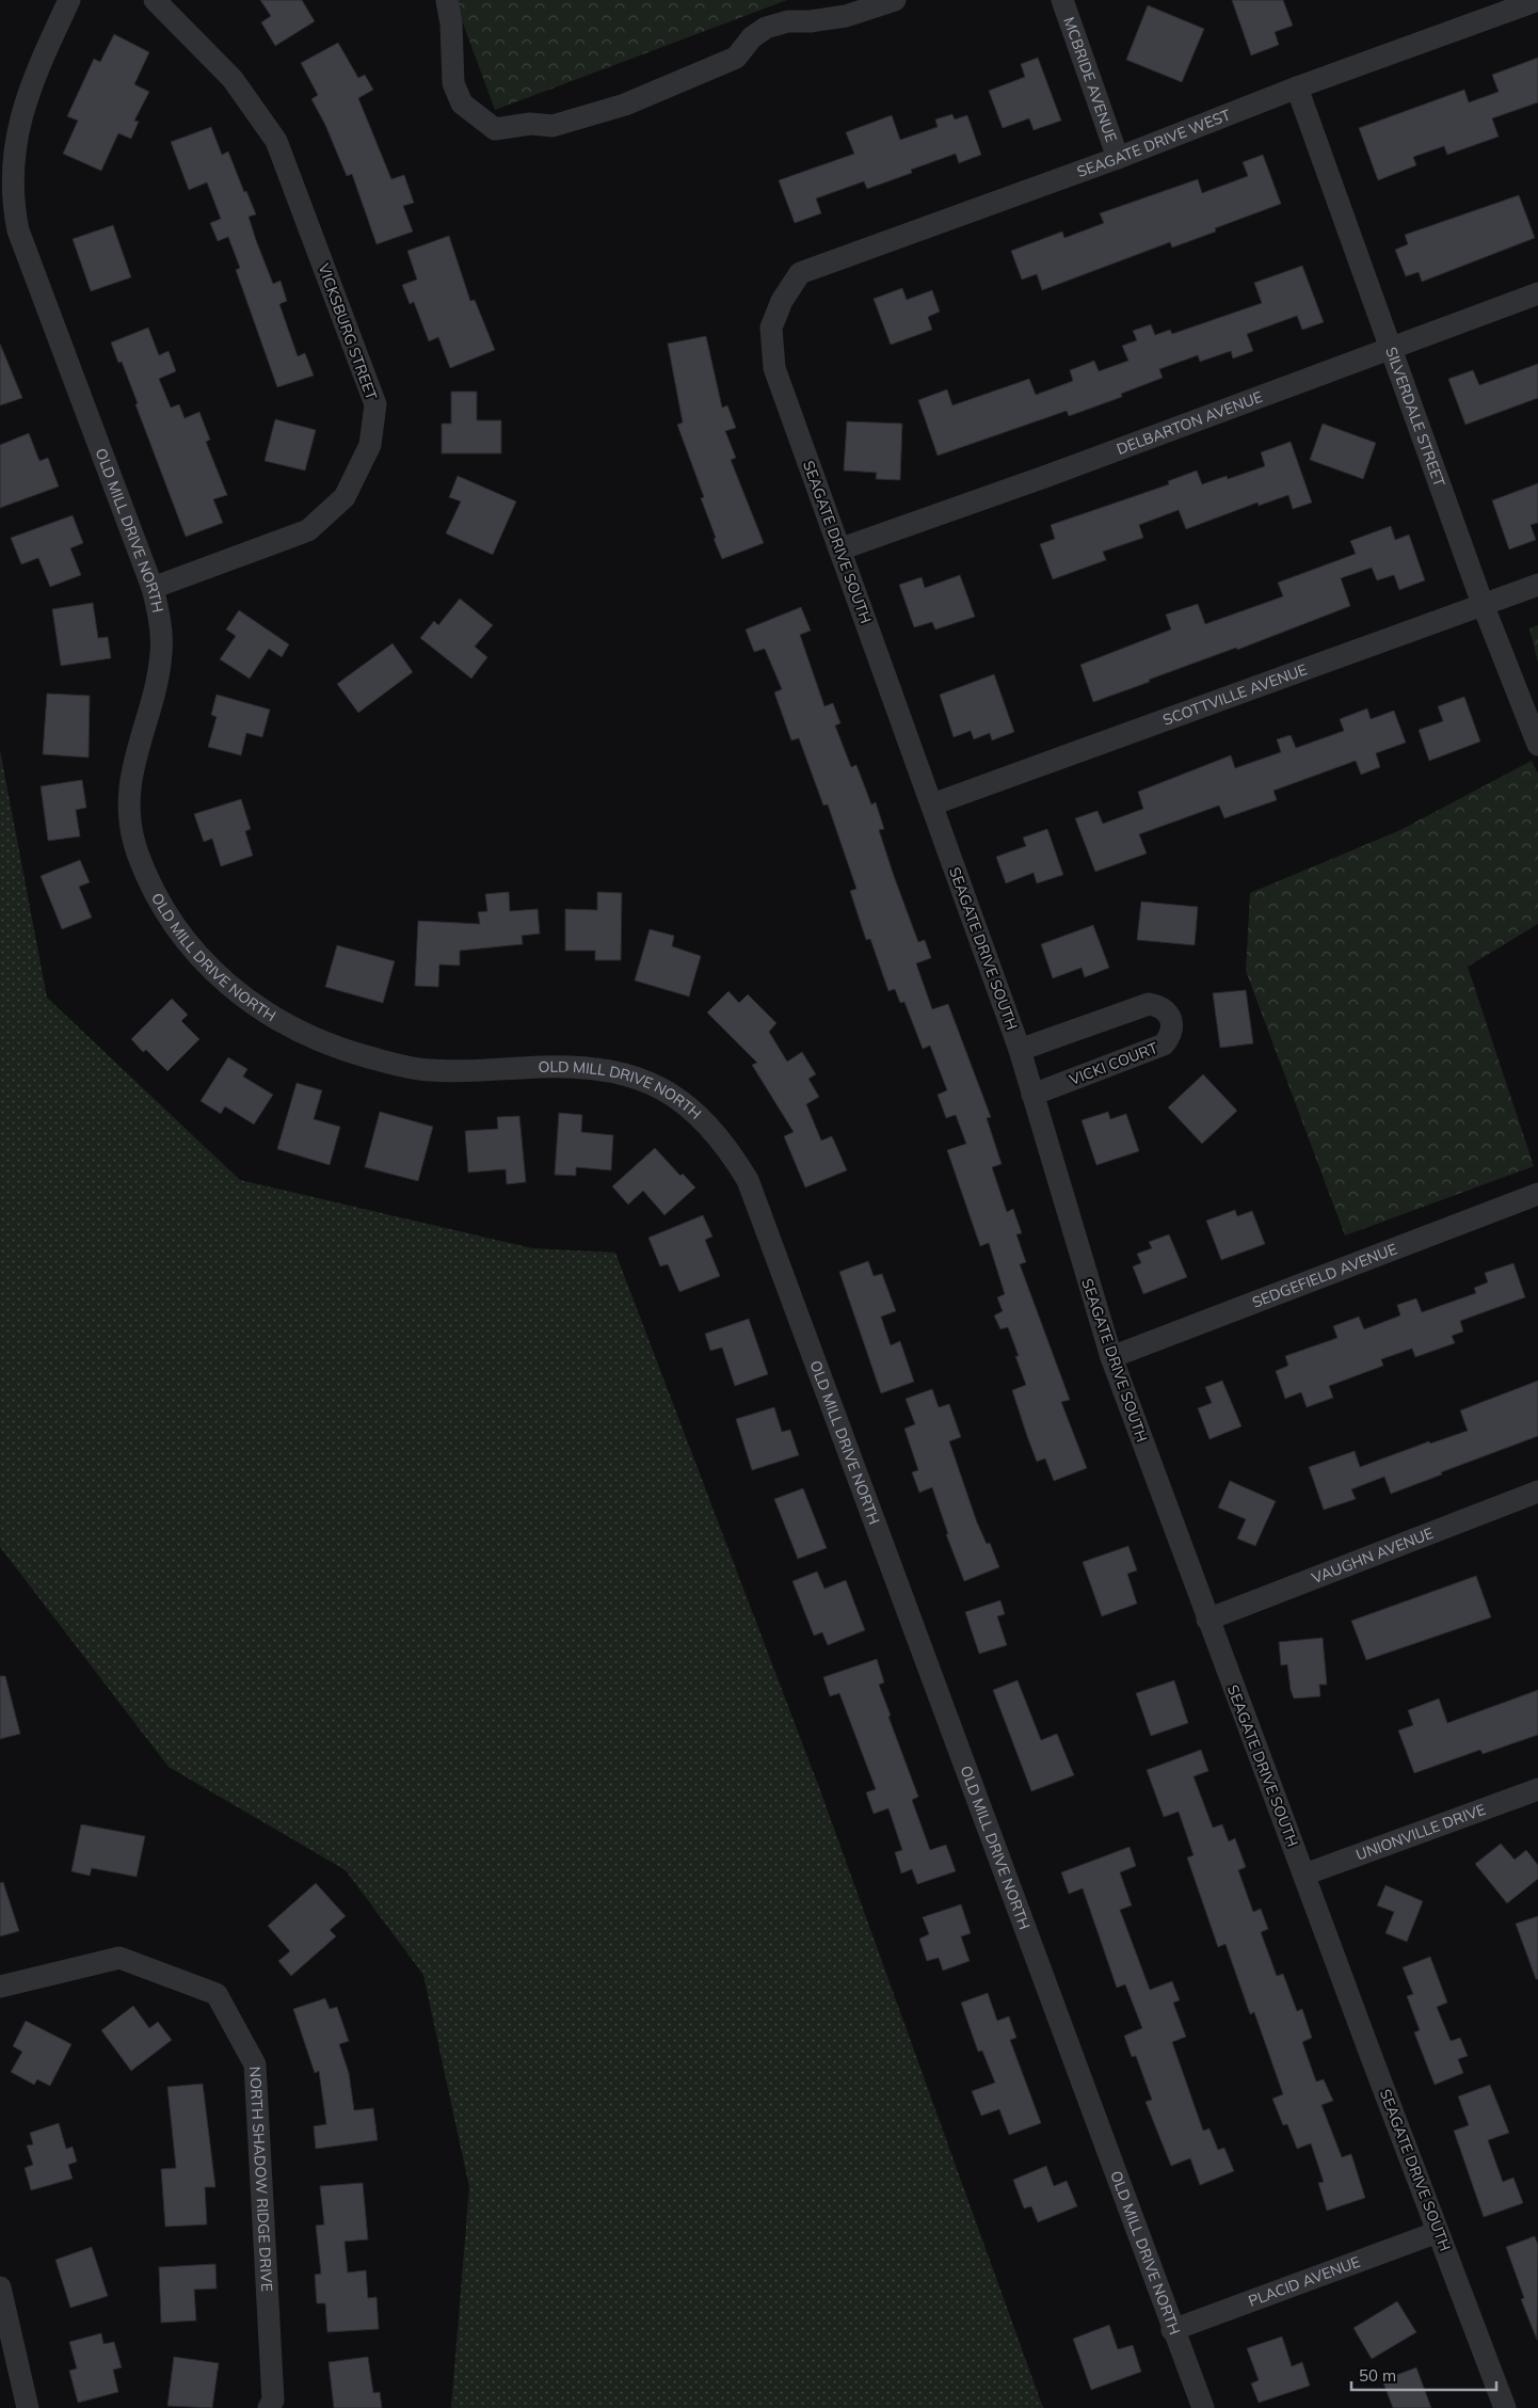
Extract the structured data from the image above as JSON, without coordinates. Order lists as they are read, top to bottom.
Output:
{
  "streets": {
    "street": [
      "MCBRIDE AVENUE",
      "SEAGATE DRIVE WEST",
      "VICKSBURG STREET",
      "SILVERDALE STREET",
      "DELBARTON AVENUE",
      "OLD MILL DRIVE NORTH",
      "SEAGATE DRIVE SOUTH",
      "SCOTTVILLE AVENUE",
      "VICKI COURT",
      "SEDGEFIELD AVENUE",
      "VAUGHN AVENUE",
      "UNIONVILLE DRIVE",
      "NORTH SHADOW RIDGE DRIVE",
      "PLACID AVENUE"
    ]
  },
  "crossings": [
    ["MCBRIDE AVENUE", "SEAGATE DRIVE WEST"],
    ["SEAGATE DRIVE WEST", "SILVERDALE STREET"],
    ["SEAGATE DRIVE WEST", "SEAGATE DRIVE SOUTH"],
    ["VICKSBURG STREET", "OLD MILL DRIVE NORTH"],
    ["SILVERDALE STREET", "DELBARTON AVENUE"],
    ["SILVERDALE STREET", "SCOTTVILLE AVENUE"],
    ["DELBARTON AVENUE", "SEAGATE DRIVE SOUTH"],
    ["OLD MILL DRIVE NORTH", "PLACID AVENUE"],
    ["SEAGATE DRIVE SOUTH", "SCOTTVILLE AVENUE"],
    ["SEAGATE DRIVE SOUTH", "VICKI COURT"],
    ["SEAGATE DRIVE SOUTH", "SEDGEFIELD AVENUE"],
    ["SEAGATE DRIVE SOUTH", "VAUGHN AVENUE"],
    ["SEAGATE DRIVE SOUTH", "UNIONVILLE DRIVE"],
    ["SEAGATE DRIVE SOUTH", "PLACID AVENUE"]
  ],
  "scale_bar": "50 m"
}
